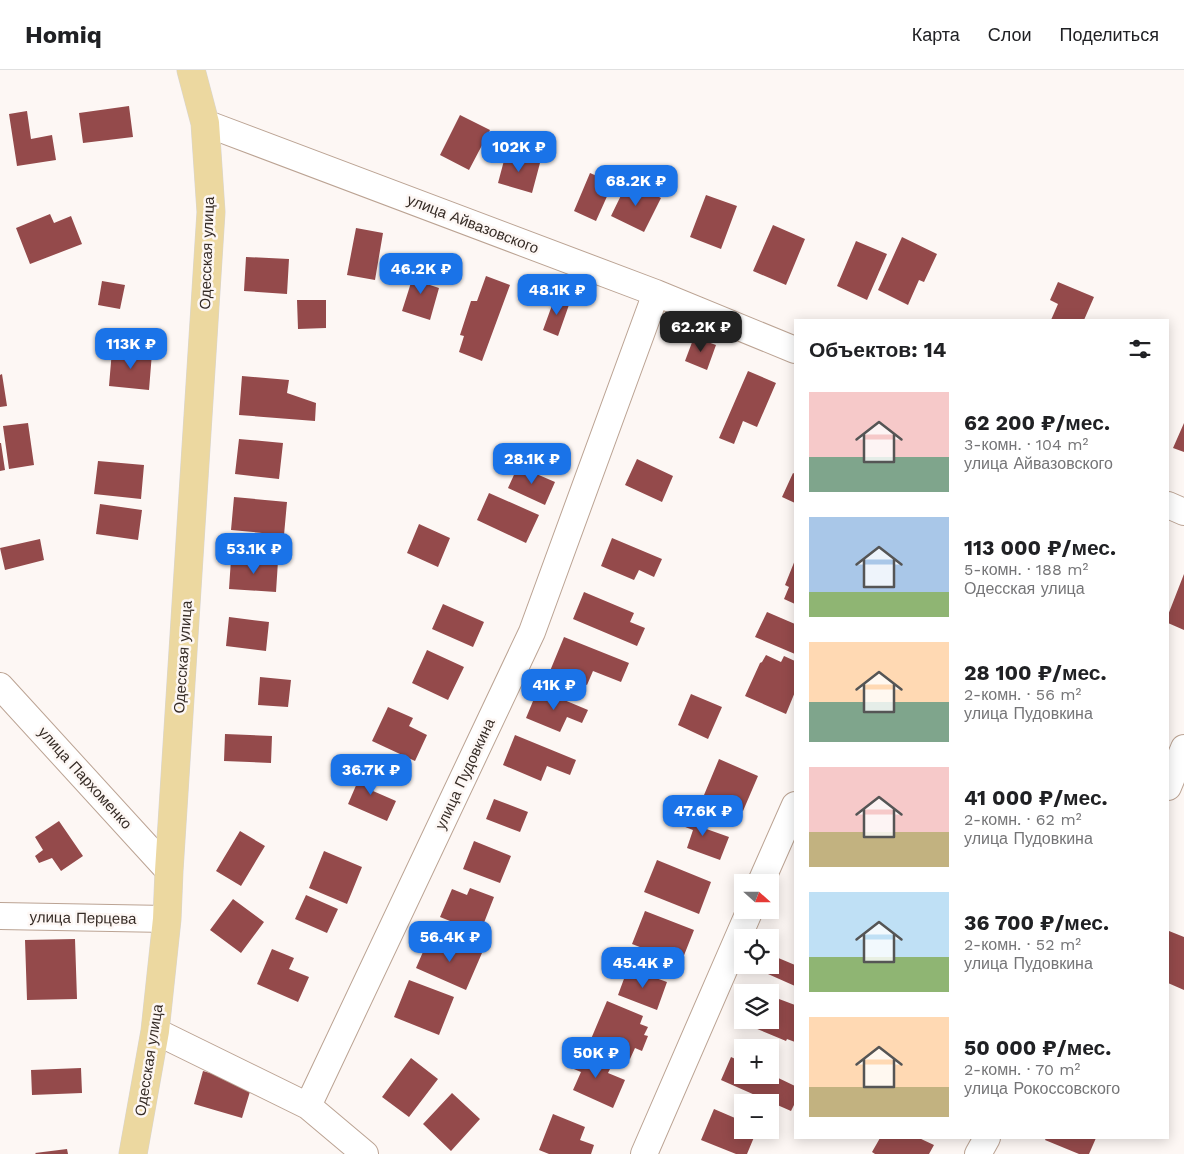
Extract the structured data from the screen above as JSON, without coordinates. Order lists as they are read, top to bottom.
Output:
{
  "streets": {
    "main road": ["Одесская улица"],
    "street": [
      "улица Айвазовского",
      "улица Пудовкина",
      "улица Пархоменко",
      "улица Перцева"
    ]
  },
  "crossings": [
    ["улица Айвазовского", "Одесская улица"],
    ["улица Айвазовского", "улица Пудовкина"],
    ["Одесская улица", "улица Пархоменко"],
    ["Одесская улица", "улица Перцева"]
  ],
  "north": "right",
  "page": {
    "header": "Homiq",
    "nav": ["Карта", "Слои", "Поделиться"],
    "price": [
      "102K ₽",
      "68.2K ₽",
      "46.2K ₽",
      "48.1K ₽",
      "62.2K ₽",
      "113K ₽",
      "28.1K ₽",
      "53.1K ₽",
      "41K ₽",
      "36.7K ₽",
      "47.6K ₽",
      "56.4K ₽",
      "45.4K ₽",
      "50K ₽"
    ],
    "heading": "Объектов: 14",
    "list": [
      {
        "name": "62 200 ₽/мес.",
        "note": "3-комн. · 104 m² · улица Айвазовского"
      },
      {
        "name": "113 000 ₽/мес.",
        "note": "5-комн. · 188 m² · Одесская улица"
      },
      {
        "name": "28 100 ₽/мес.",
        "note": "2-комн. · 56 m² · улица Пудовкина"
      },
      {
        "name": "41 000 ₽/мес.",
        "note": "2-комн. · 62 m² · улица Пудовкина"
      },
      {
        "name": "36 700 ₽/мес.",
        "note": "2-комн. · 52 m² · улица Пудовкина"
      },
      {
        "name": "50 000 ₽/мес.",
        "note": "2-комн. · 70 m² · улица Рокоссовского"
      }
    ],
    "map_buttons": ["+", "−"]
  }
}
